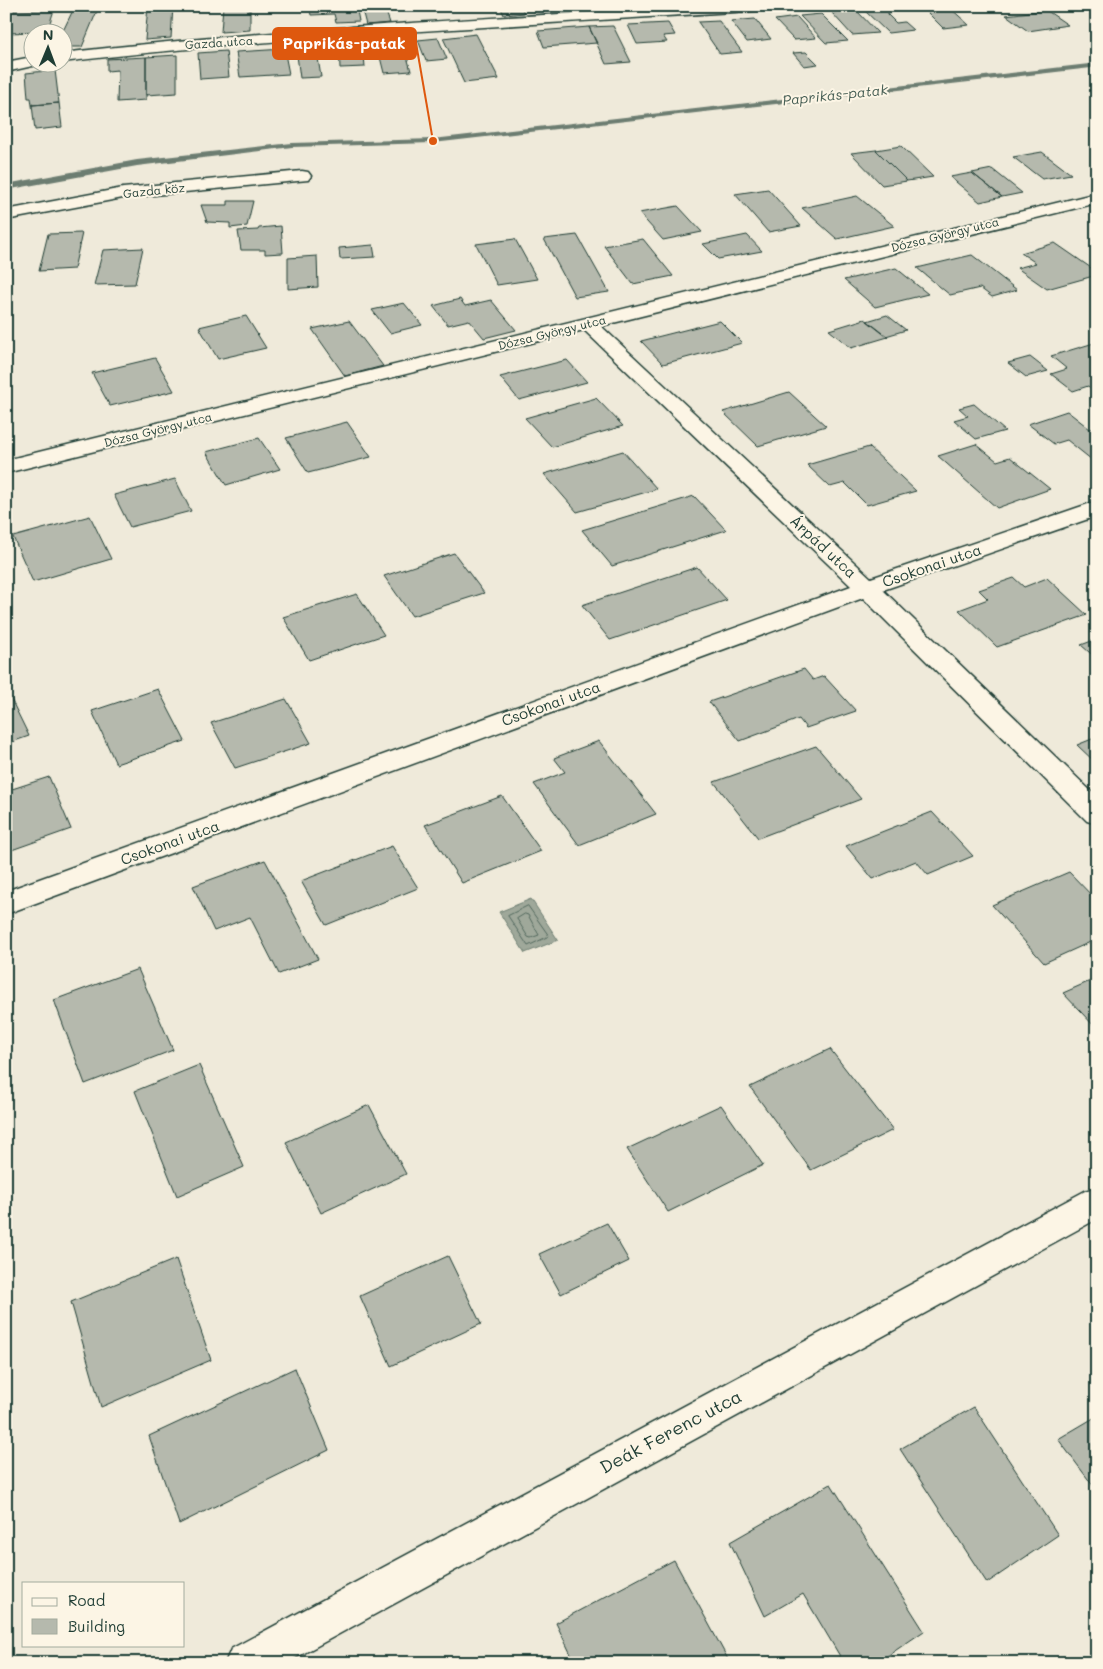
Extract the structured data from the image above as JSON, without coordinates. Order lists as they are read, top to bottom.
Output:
{
  "streets": {
    "street": [
      "Gazda utca",
      "Gazda köz",
      "Dózsa György utca",
      "Árpád utca",
      "Csokonai utca",
      "Deák Ferenc utca"
    ]
  },
  "crossings": [
    ["Dózsa György utca", "Árpád utca"],
    ["Árpád utca", "Csokonai utca"]
  ],
  "water": ["Paprikás-patak"],
  "places": ["Paprikás-patak"],
  "legend": ["Road", "Building"],
  "north": "top"
}
